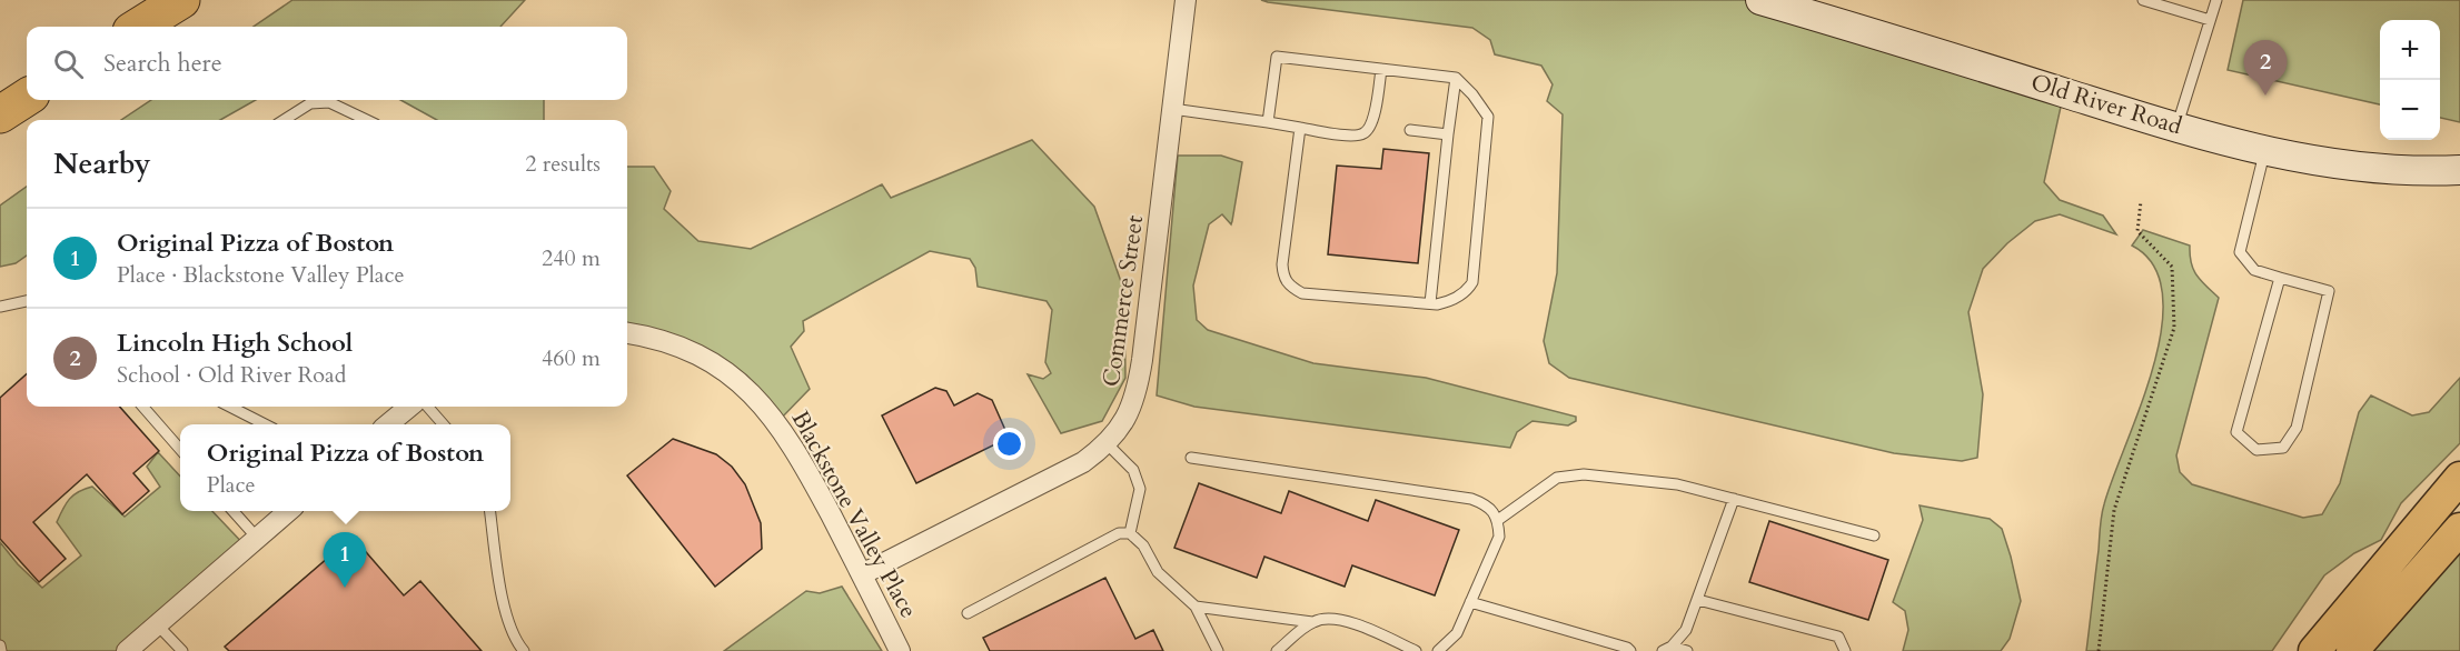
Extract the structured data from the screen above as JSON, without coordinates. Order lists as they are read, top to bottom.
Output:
{
  "streets": {
    "main road": ["Old River Road"],
    "street": ["Commerce Street", "Blackstone Valley Place"]
  },
  "crossings": [
    ["Commerce Street", "Blackstone Valley Place"]
  ],
  "page": {
    "map_buttons": ["+", "−"],
    "search": "Search here",
    "pins": ["2", "1"],
    "heading": ["Nearby", "2 results"],
    "list": [
      {
        "mark": "1",
        "name": "Original Pizza of Boston",
        "note": "Place · Blackstone Valley Place",
        "value": "240 m"
      },
      {
        "mark": "2",
        "name": "Lincoln High School",
        "note": "School · Old River Road",
        "value": "460 m"
      }
    ],
    "popup": ["Original Pizza of Boston", "Place"]
  }
}
